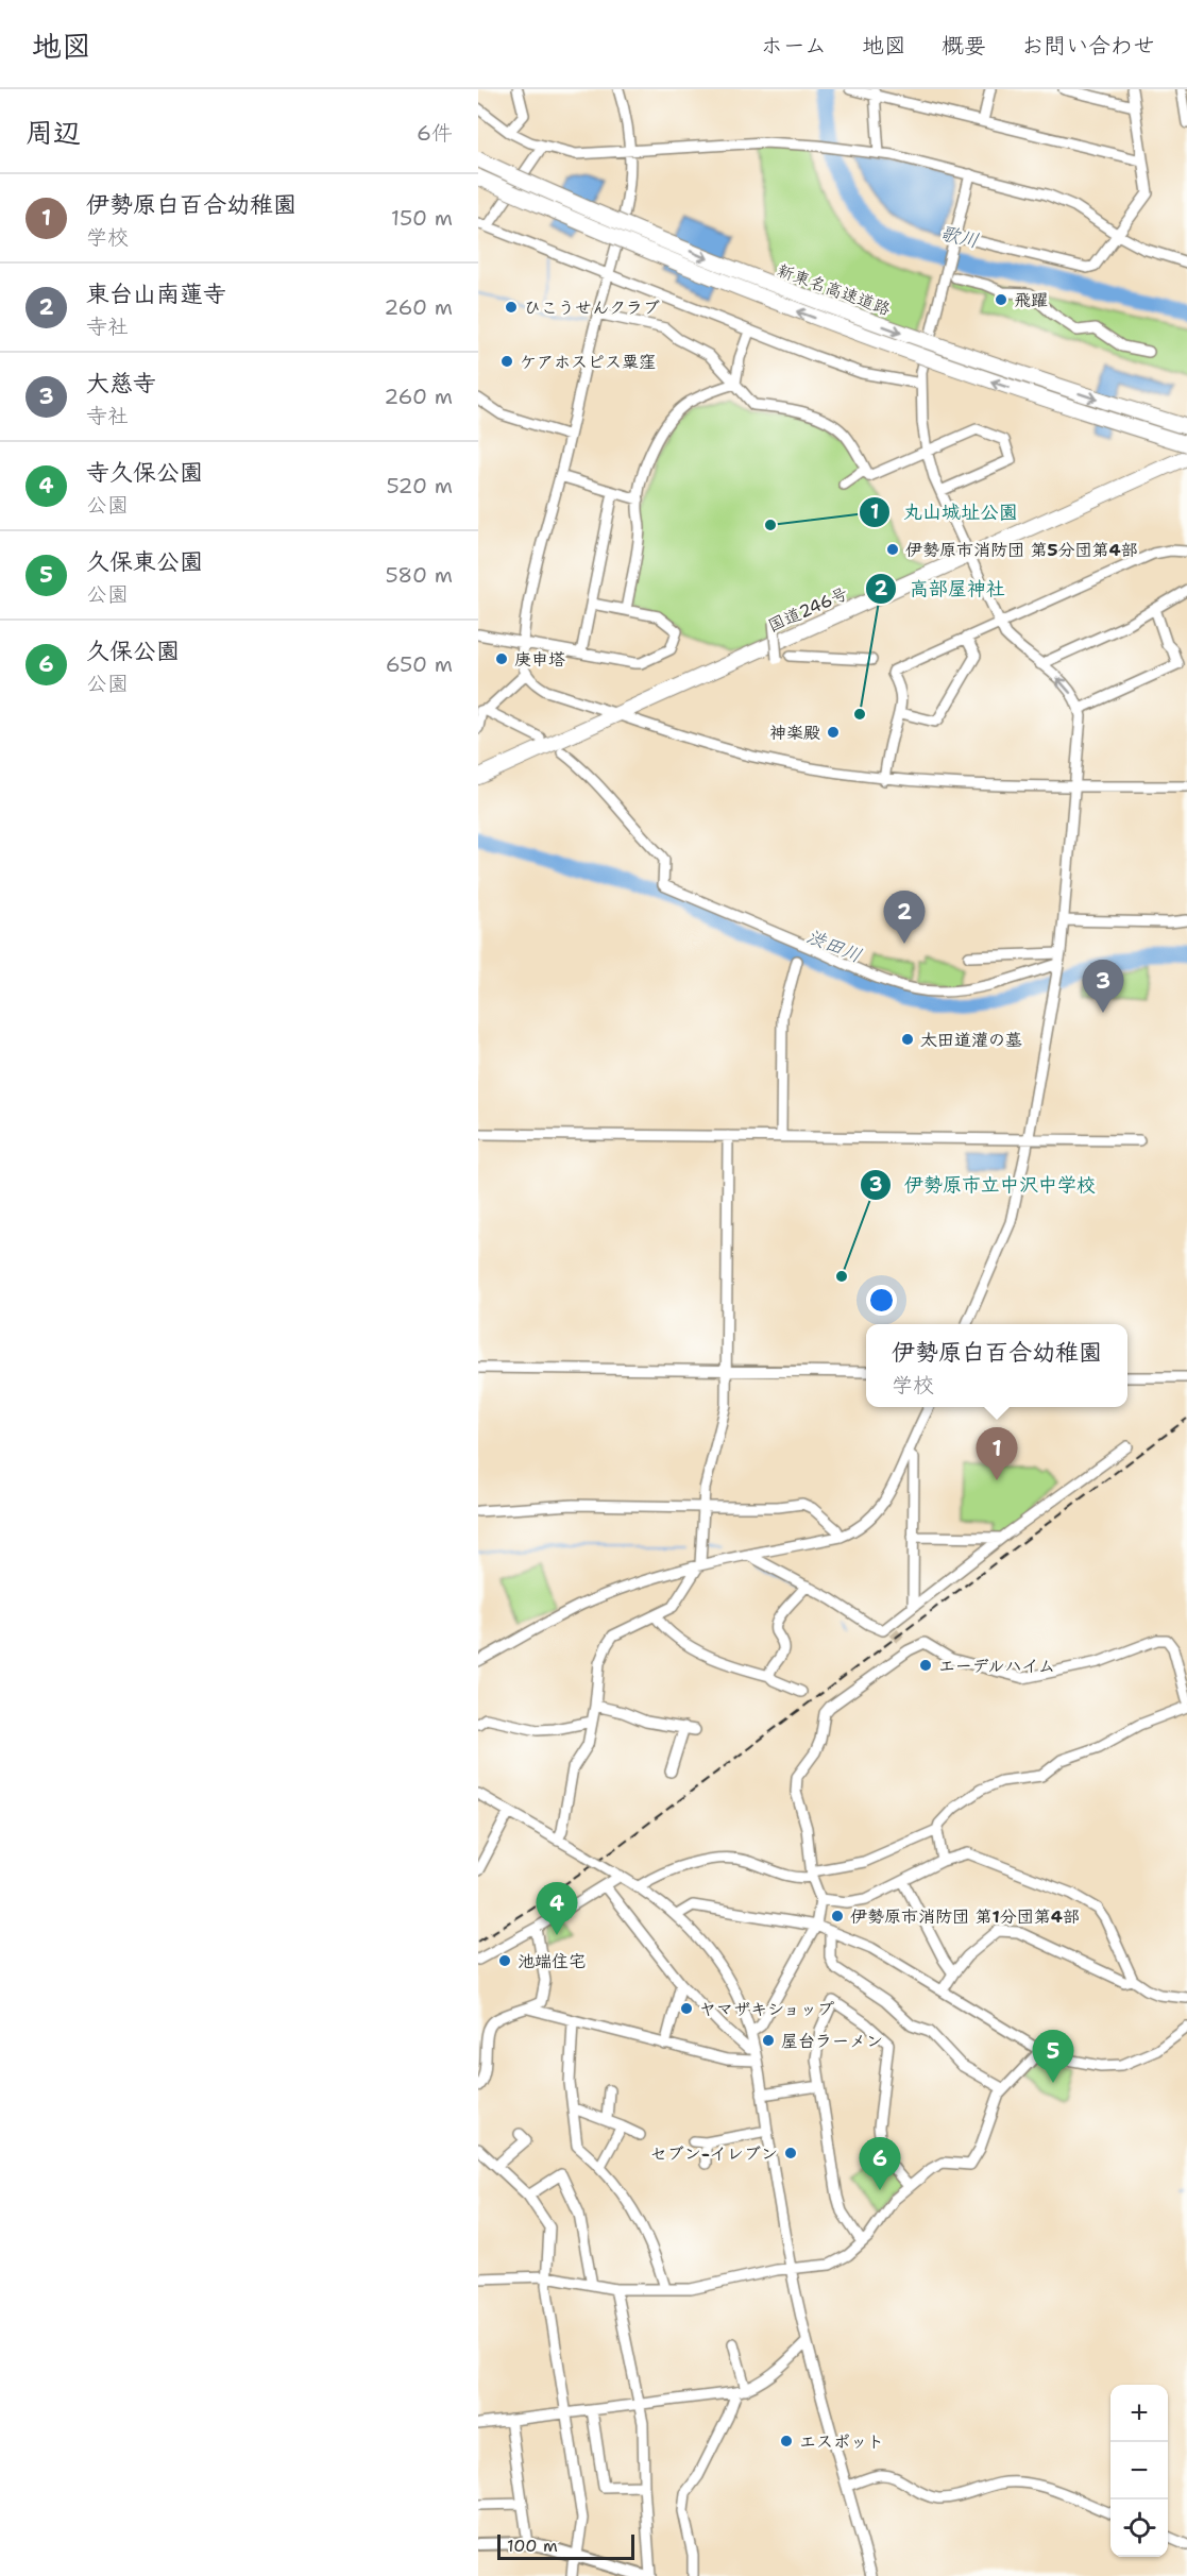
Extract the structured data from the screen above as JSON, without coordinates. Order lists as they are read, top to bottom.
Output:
{
  "streets": {
    "highway": ["新東名高速道路", "国道246号"]
  },
  "water": ["歌川", "渋田川"],
  "places": [
    "飛躍",
    "ひこうせんクラブ",
    "ケアホスピス粟窪",
    "丸山城址公園",
    "伊勢原市消防団 第5分団第4部",
    "庚申塔",
    "高部屋神社",
    "神楽殿",
    "太田道灌の墓",
    "伊勢原市立中沢中学校",
    "エーデルハイム",
    "伊勢原市消防団 第1分団第4部",
    "池端住宅",
    "ヤマザキショップ",
    "屋台ラーメン",
    "セブン-イレブン",
    "エスポット"
  ],
  "scale_bar": "100 m",
  "page": {
    "header": "地図",
    "nav": [
      "ホーム",
      "地図",
      "概要",
      "お問い合わせ"
    ],
    "heading": ["周辺", "6件"],
    "list": [
      {
        "mark": "1",
        "name": "伊勢原白百合幼稚園",
        "note": "学校",
        "value": "150 m"
      },
      {
        "mark": "2",
        "name": "東台山南蓮寺",
        "note": "寺社",
        "value": "260 m"
      },
      {
        "mark": "3",
        "name": "大慈寺",
        "note": "寺社",
        "value": "260 m"
      },
      {
        "mark": "4",
        "name": "寺久保公園",
        "note": "公園",
        "value": "520 m"
      },
      {
        "mark": "5",
        "name": "久保東公園",
        "note": "公園",
        "value": "580 m"
      },
      {
        "mark": "6",
        "name": "久保公園",
        "note": "公園",
        "value": "650 m"
      }
    ],
    "pins": [
      "2",
      "3",
      "1",
      "4",
      "5",
      "6"
    ],
    "popup": ["伊勢原白百合幼稚園", "学校"],
    "map_buttons": ["+", "−"],
    "scale": "100 m"
  }
}
